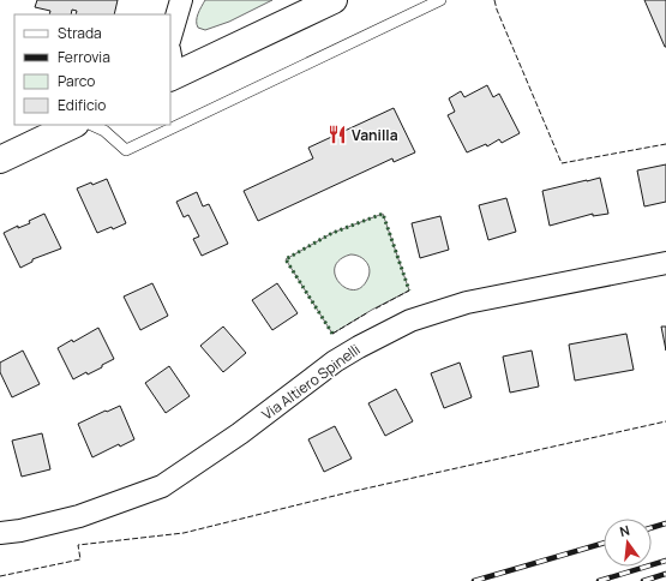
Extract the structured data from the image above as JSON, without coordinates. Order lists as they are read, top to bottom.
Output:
{
  "streets": {
    "street": ["Via Altiero Spinelli"]
  },
  "places": {
    "restaurant": ["Vanilla"]
  },
  "legend": [
    "Strada",
    "Ferrovia",
    "Parco",
    "Edificio"
  ],
  "north": "top"
}
